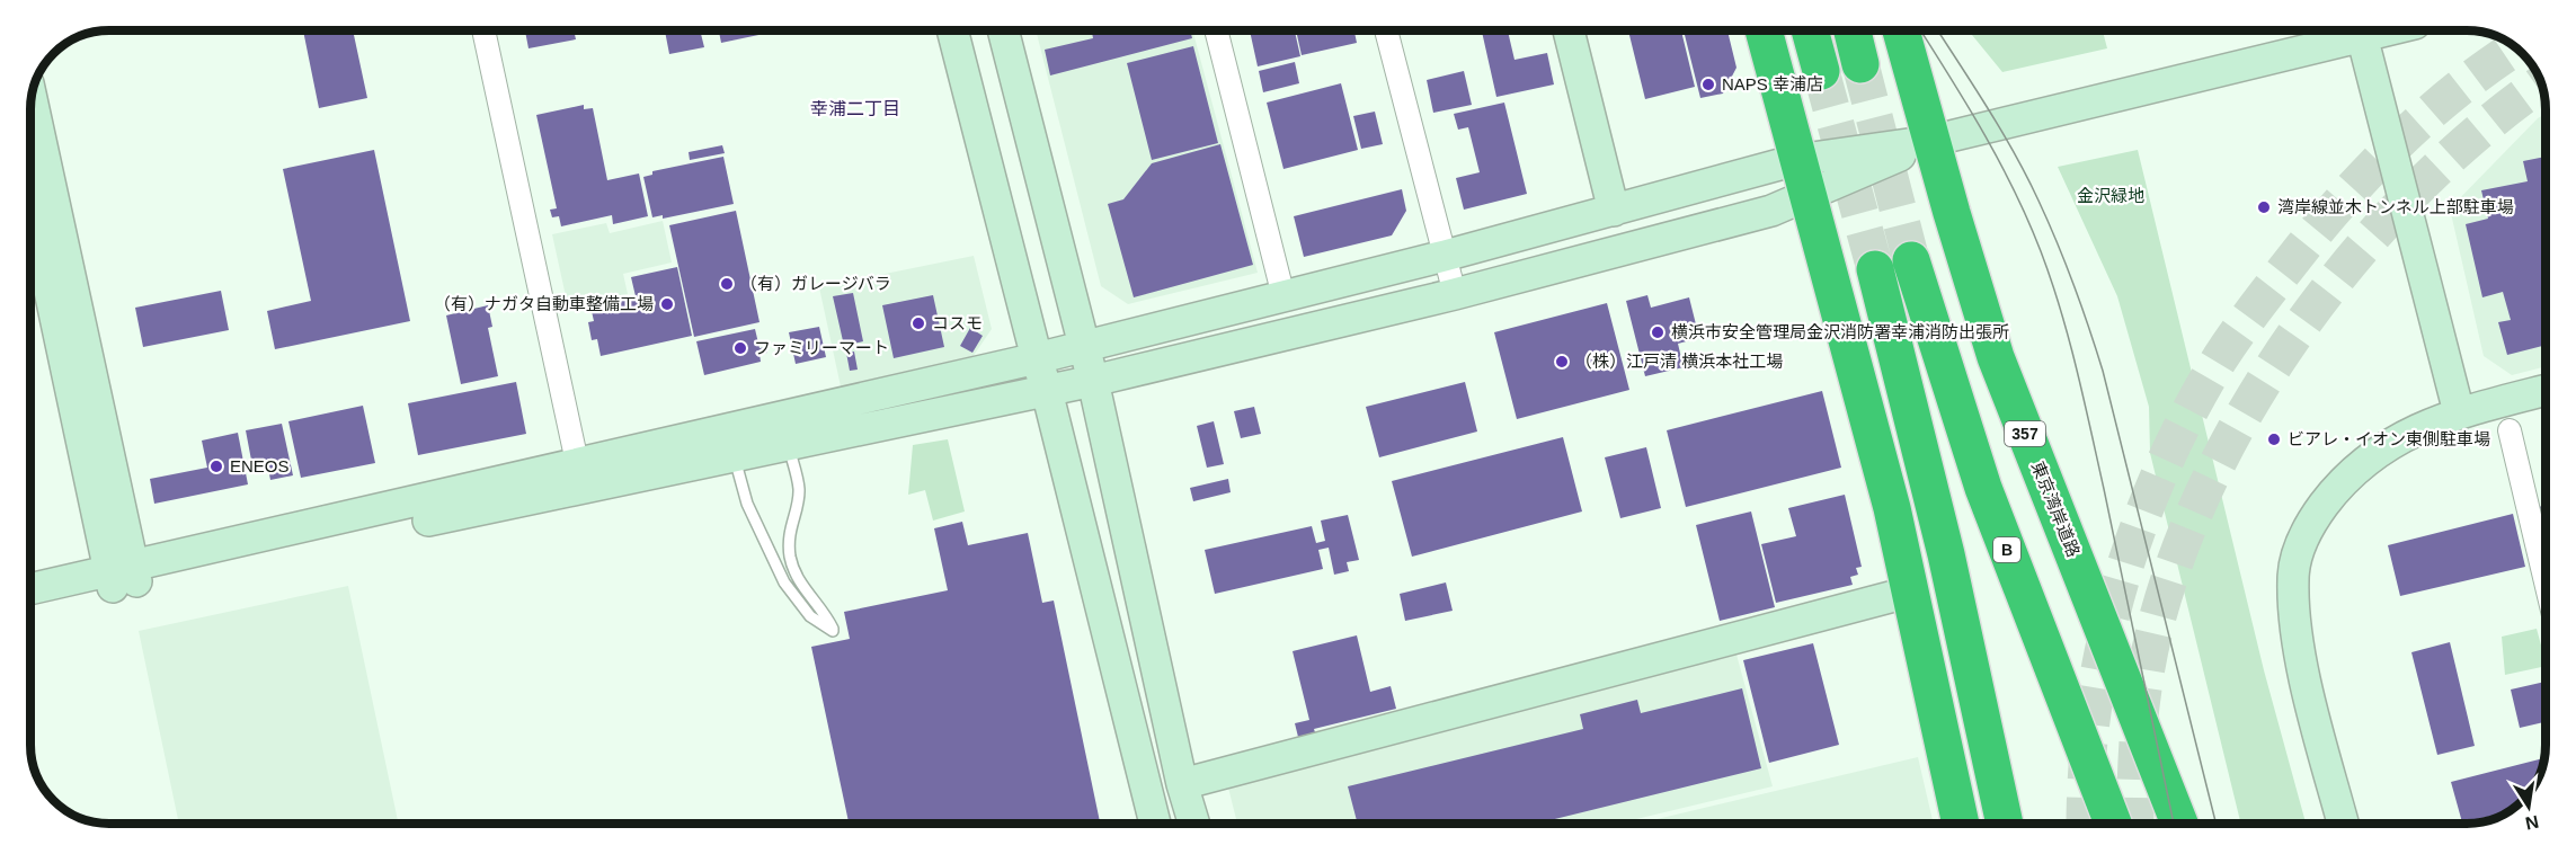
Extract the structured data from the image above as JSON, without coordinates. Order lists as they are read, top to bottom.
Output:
{
  "streets": {
    "highway": ["357", "東京湾岸道路", "B"]
  },
  "districts": ["幸浦二丁目"],
  "parks": ["金沢緑地"],
  "places": [
    "NAPS 幸浦店",
    "湾岸線並木トンネル上部駐車場",
    "（有）ガレージバラ",
    "（有）ナガタ自動車整備工場",
    "コスモ",
    "横浜市安全管理局金沢消防署幸浦消防出張所",
    "ファミリーマート",
    "（株）江戸清 横浜本社工場",
    "ビアレ・イオン東側駐車場",
    "ENEOS"
  ],
  "north": "bottom"
}
